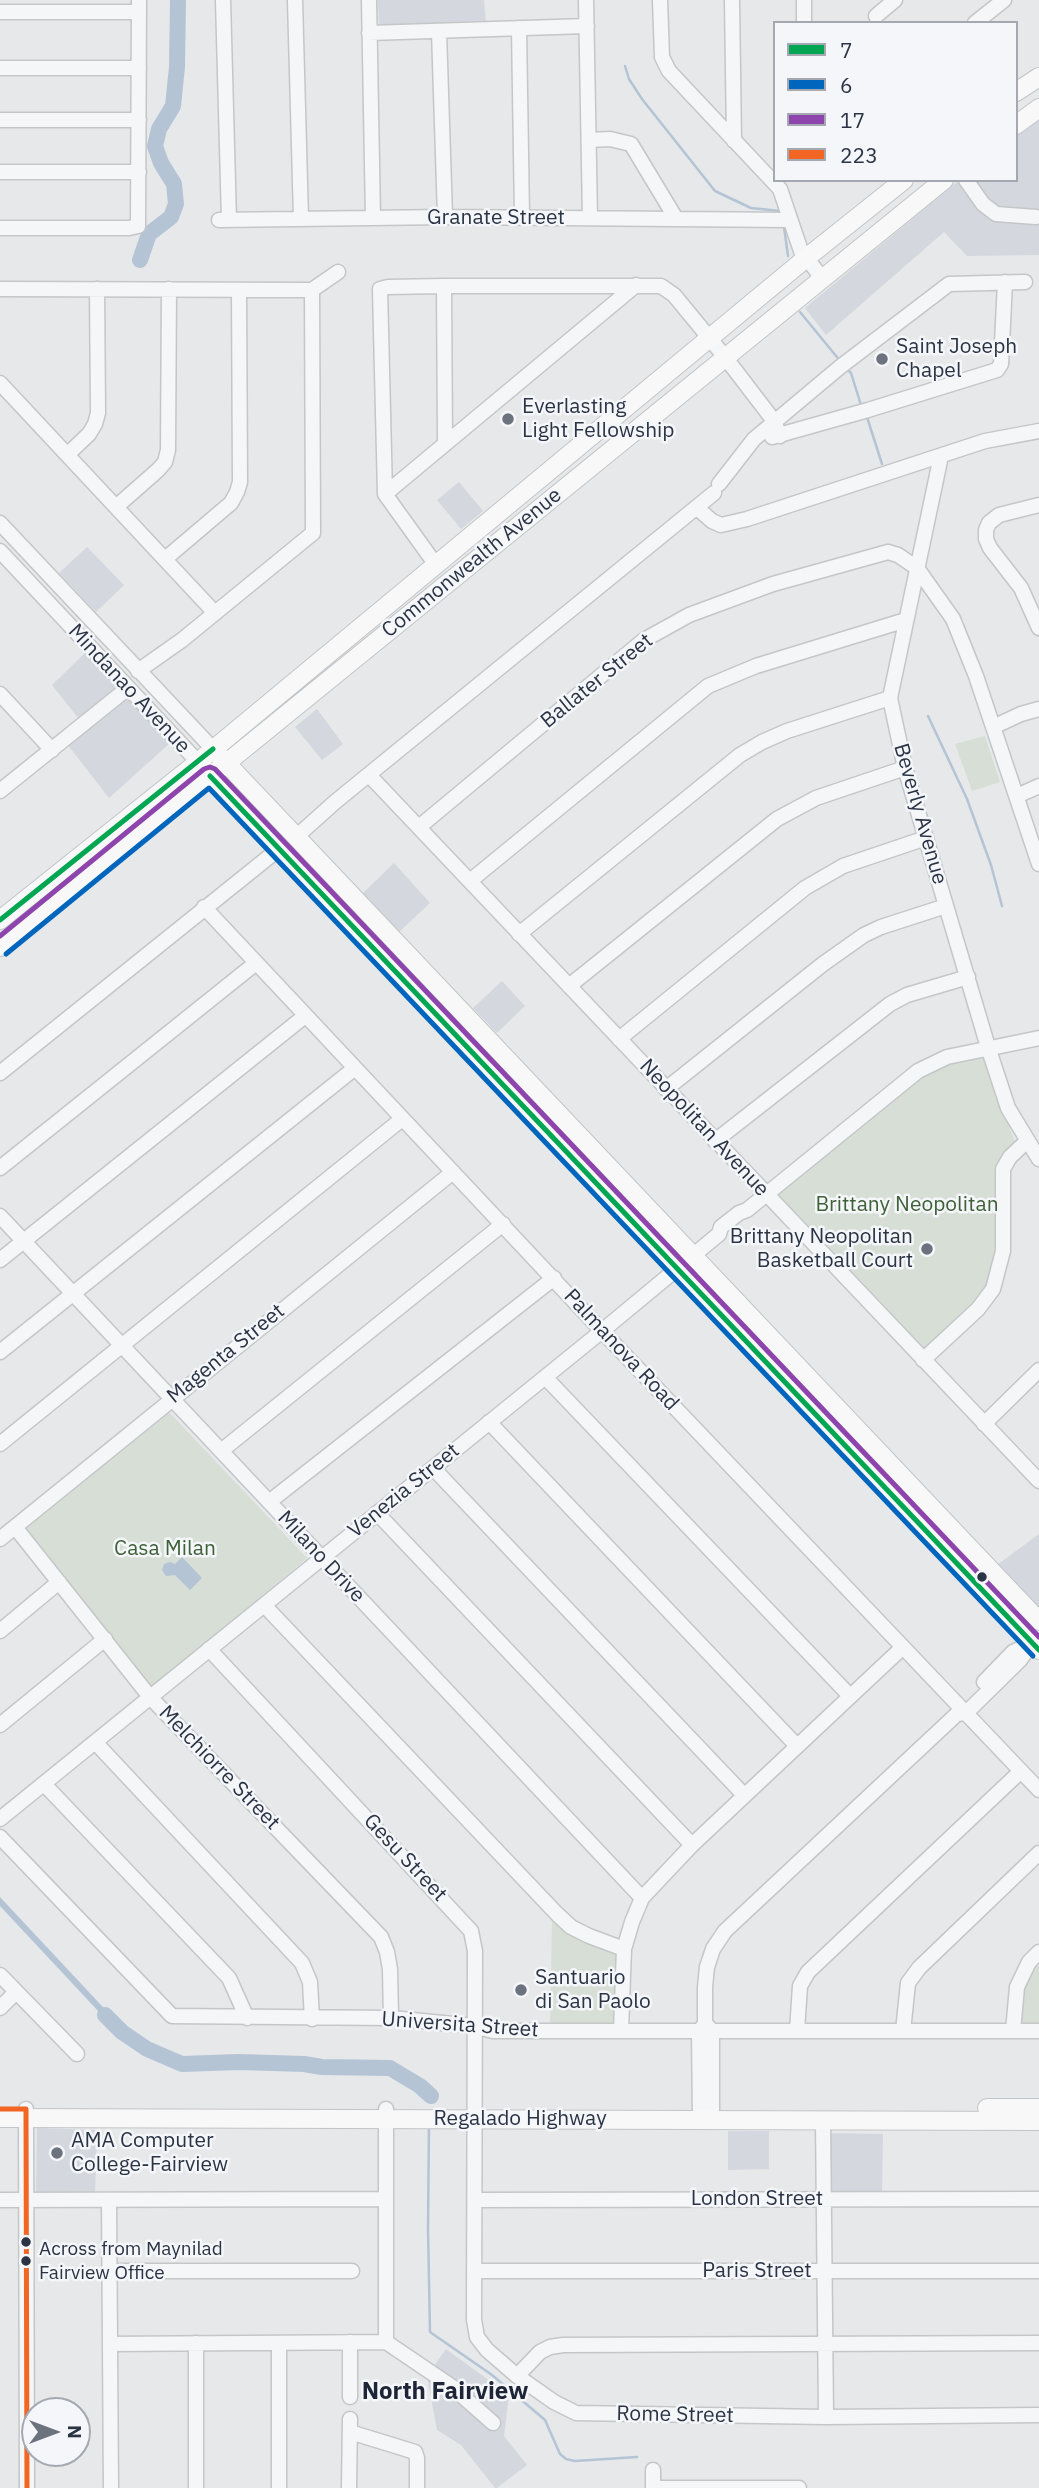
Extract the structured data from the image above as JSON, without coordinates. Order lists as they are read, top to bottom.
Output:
{
  "streets": {
    "main road": ["Commonwealth Avenue", "Mindanao Avenue", "Regalado Highway"],
    "street": [
      "Granate Street",
      "Ballater Street",
      "Beverly Avenue",
      "Neopolitan Avenue",
      "Palmanova Road",
      "Magenta Street",
      "Venezia Street",
      "Milano Drive",
      "Melchiorre Street",
      "Gesu Street",
      "Universita Street",
      "London Street",
      "Paris Street",
      "Rome Street"
    ]
  },
  "crossings": [
    ["Commonwealth Avenue", "Mindanao Avenue"],
    ["Ballater Street", "Beverly Avenue"],
    ["Ballater Street", "Neopolitan Avenue"],
    ["Mindanao Avenue", "Venezia Street"],
    ["Beverly Avenue", "Venezia Street"],
    ["Neopolitan Avenue", "Venezia Street"],
    ["Palmanova Road", "Magenta Street"],
    ["Palmanova Road", "Venezia Street"],
    ["Magenta Street", "Milano Drive"],
    ["Magenta Street", "Melchiorre Street"],
    ["Venezia Street", "Milano Drive"],
    ["Venezia Street", "Melchiorre Street"],
    ["Venezia Street", "Gesu Street"],
    ["Melchiorre Street", "Universita Street"],
    ["Gesu Street", "Universita Street"],
    ["Gesu Street", "Regalado Highway"],
    ["Gesu Street", "London Street"],
    ["Gesu Street", "Rome Street"],
    ["London Street", "Rome Street"],
    ["Paris Street", "Rome Street"]
  ],
  "districts": ["North Fairview"],
  "parks": ["Brittany Neopolitan", "Casa Milan"],
  "places": [
    "Saint Joseph Chapel",
    "Everlasting Light Fellowship",
    "Brittany Neopolitan Basketball Court",
    "Santuario di San Paolo",
    "AMA Computer College-Fairview",
    "Across from Maynilad Fairview Office"
  ],
  "lines": [
    "transit line 7",
    "transit line 17",
    "transit line 6",
    "transit line 223"
  ],
  "legend": [
    "7",
    "6",
    "17",
    "223"
  ],
  "north": "right"
}
